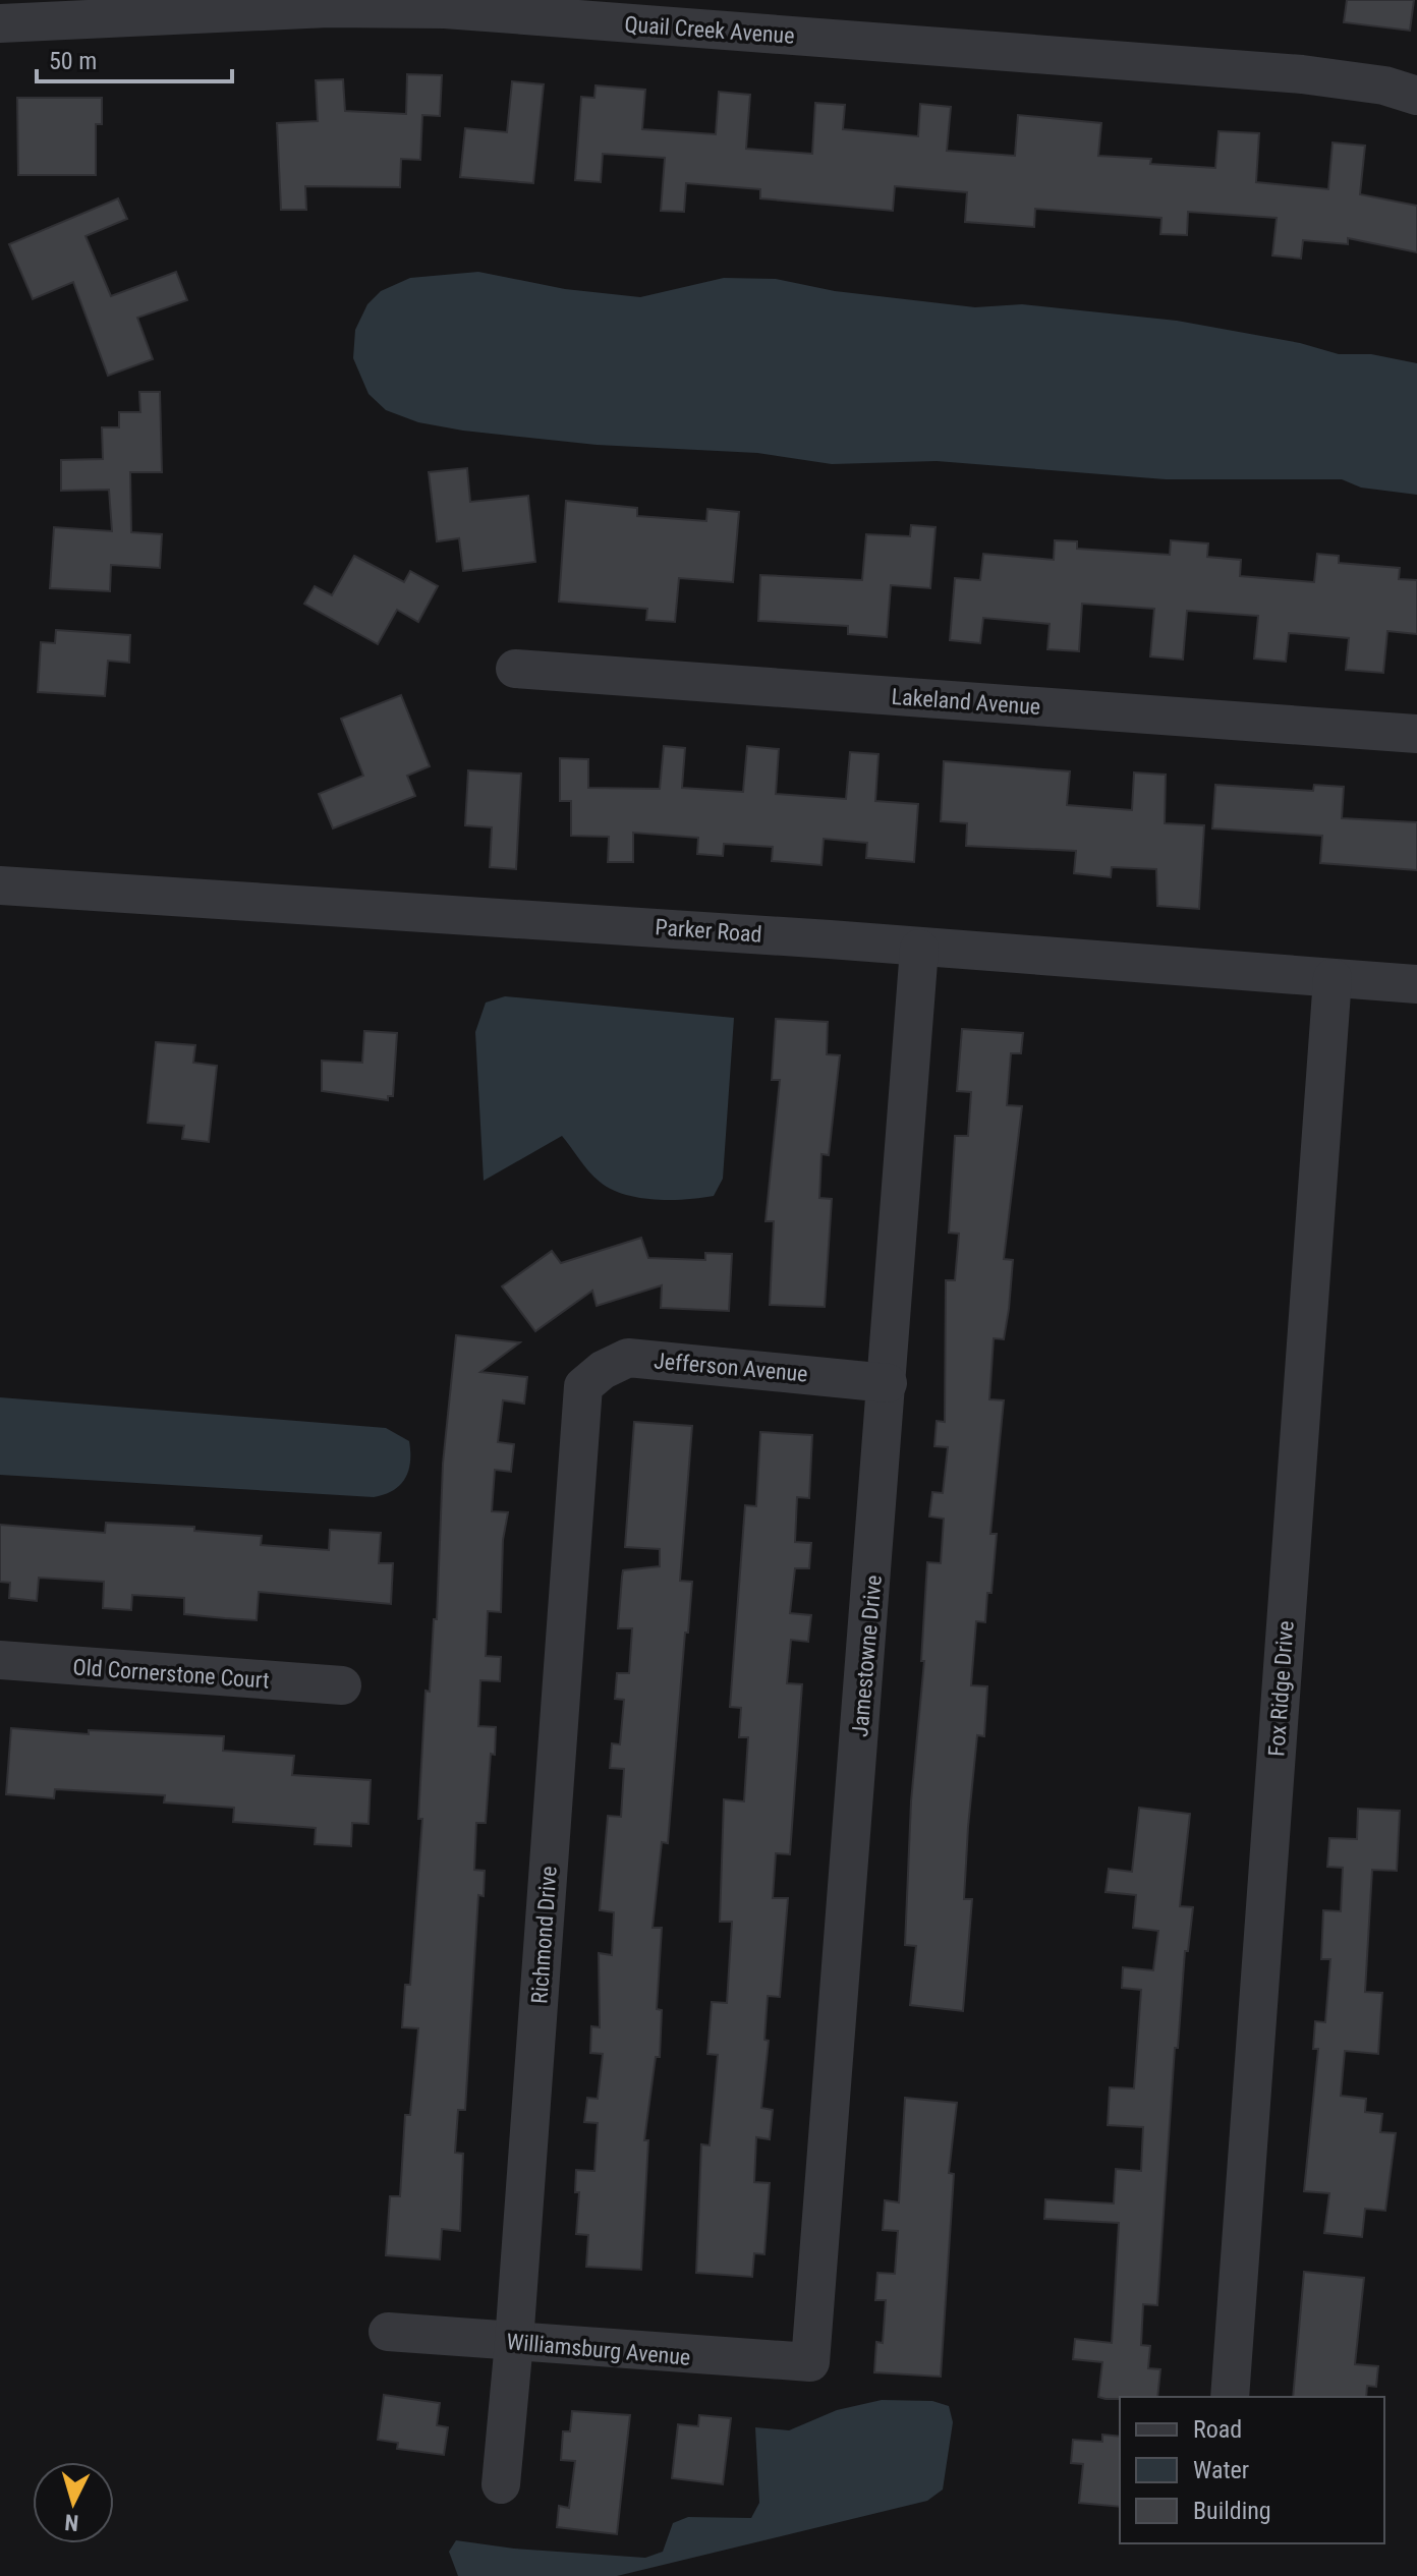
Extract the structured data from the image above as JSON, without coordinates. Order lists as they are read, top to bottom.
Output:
{
  "streets": {
    "street": [
      "Quail Creek Avenue",
      "Lakeland Avenue",
      "Parker Road",
      "Jefferson Avenue",
      "Jamestowne Drive",
      "Old Cornerstone Court",
      "Fox Ridge Drive",
      "Richmond Drive",
      "Williamsburg Avenue"
    ]
  },
  "crossings": [
    ["Parker Road", "Jamestowne Drive"],
    ["Parker Road", "Fox Ridge Drive"],
    ["Jefferson Avenue", "Jamestowne Drive"],
    ["Jefferson Avenue", "Richmond Drive"],
    ["Jamestowne Drive", "Williamsburg Avenue"],
    ["Richmond Drive", "Williamsburg Avenue"]
  ],
  "legend": ["Road", "Water", "Building"],
  "scale_bar": "50 m",
  "north": "bottom"
}
